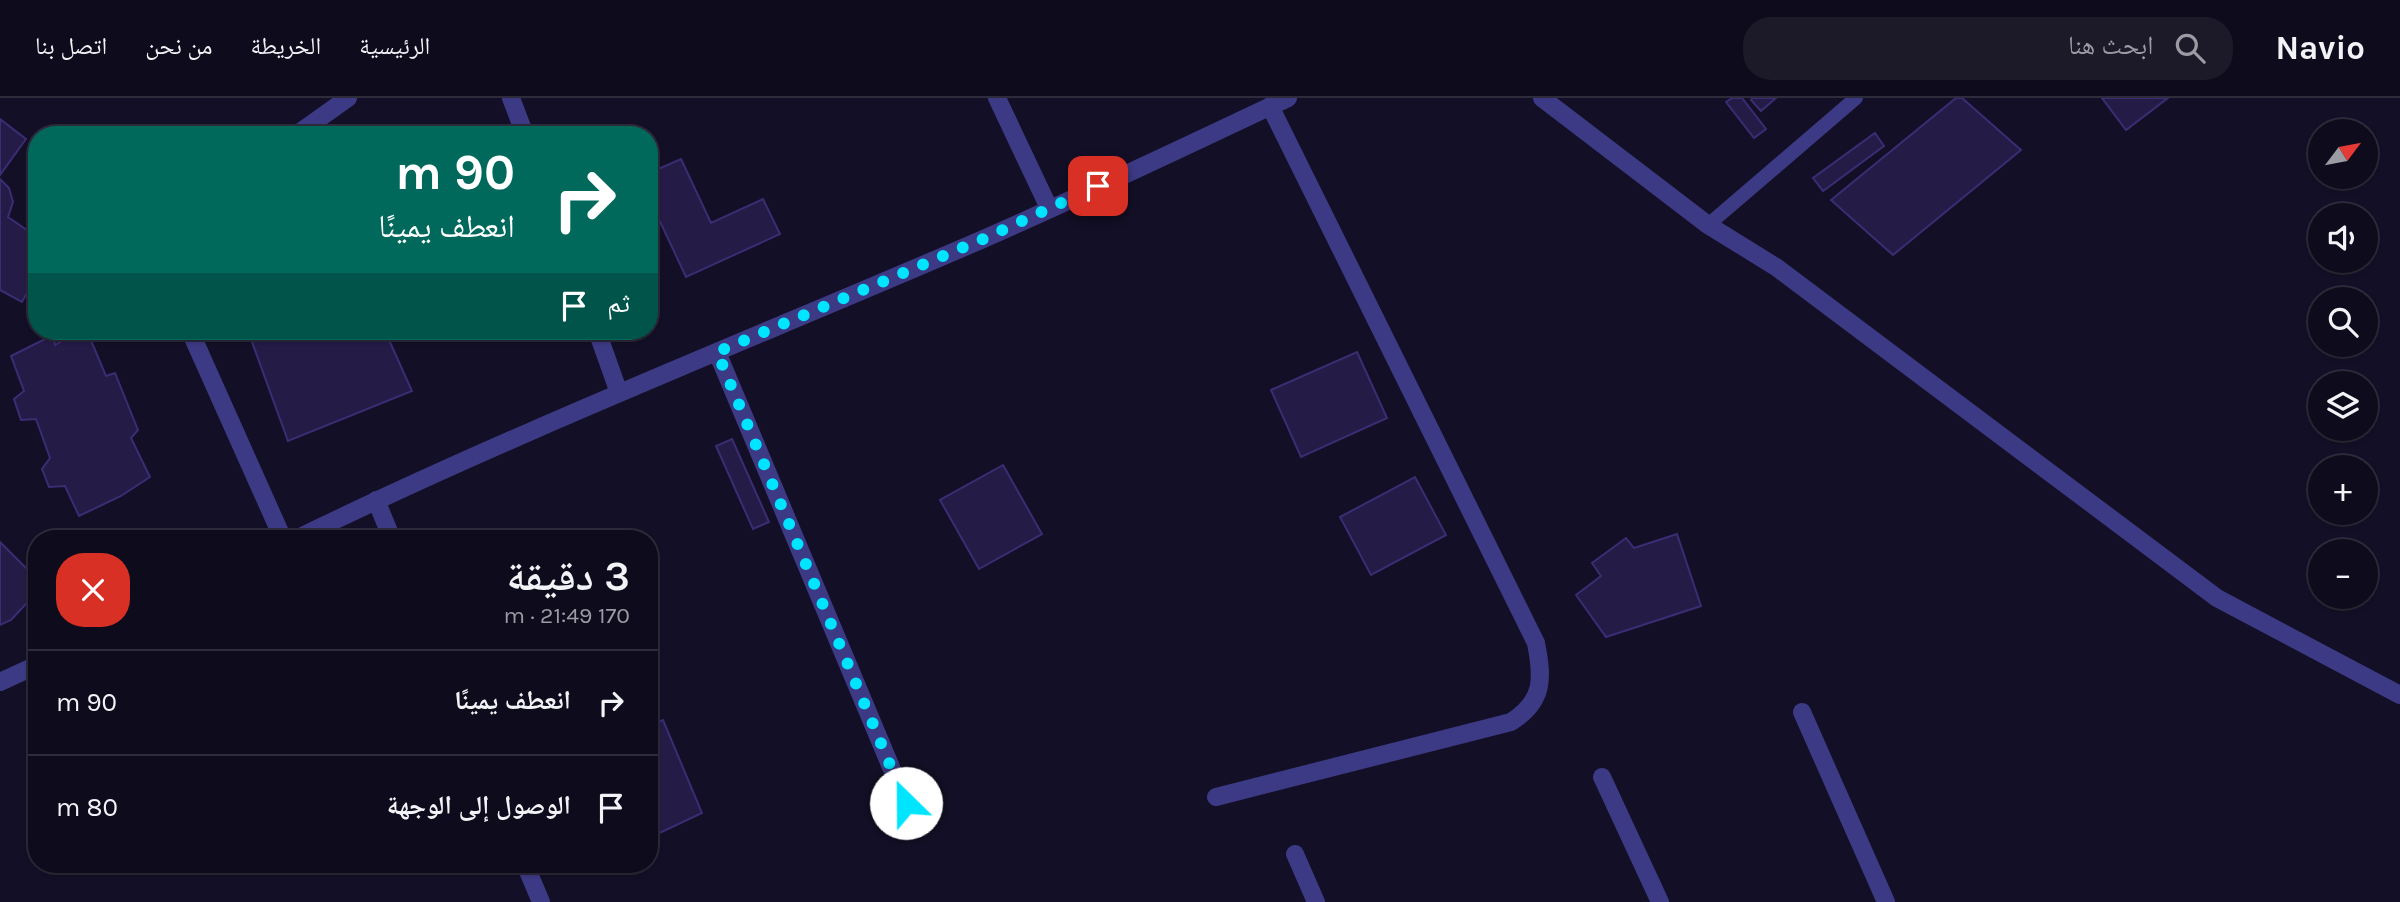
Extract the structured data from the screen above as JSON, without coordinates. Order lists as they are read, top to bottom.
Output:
{
  "north": "top right",
  "page": {
    "header": "Navio",
    "search": "ابحث هنا",
    "nav": [
      "الرئيسية",
      "الخريطة",
      "من نحن",
      "اتصل بنا"
    ],
    "map_buttons": ["+", "−"],
    "turn": ["90 m", "انعطف يمينًا"],
    "then": "ثم",
    "heading": ["3 دقيقة", "170 m · 21:49"],
    "list": [
      {
        "name": "انعطف يمينًا",
        "value": "90 m"
      },
      {
        "name": "الوصول إلى الوجهة",
        "value": "80 m"
      }
    ]
  }
}
